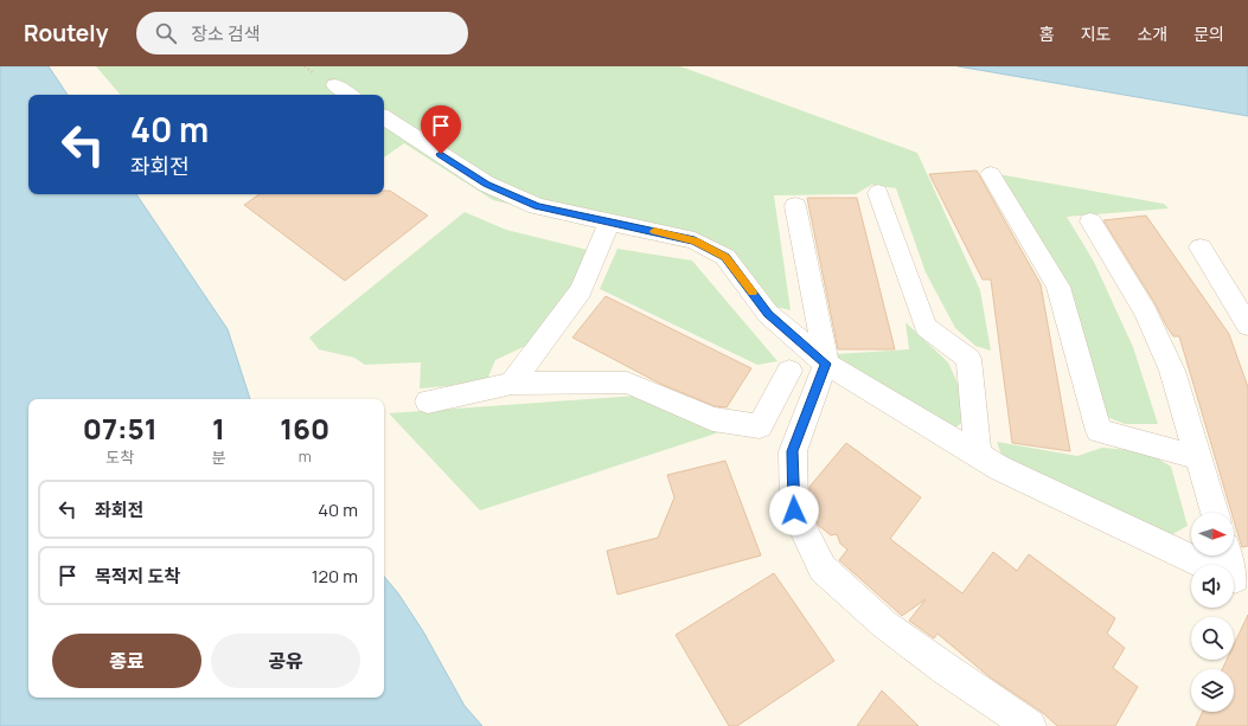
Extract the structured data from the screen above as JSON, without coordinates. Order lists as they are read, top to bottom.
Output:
{
  "north": "right",
  "page": {
    "header": "Routely",
    "search": "장소 검색",
    "nav": [
      "홈",
      "지도",
      "소개",
      "문의"
    ],
    "turn": ["40 m", "좌회전"],
    "eta": [
      "07:51",
      "도착",
      "1",
      "분",
      "160",
      "m"
    ],
    "list": [
      {
        "name": "좌회전",
        "value": "40 m"
      },
      {
        "name": "목적지 도착",
        "value": "120 m"
      }
    ],
    "buttons": ["종료", "공유"]
  }
}
